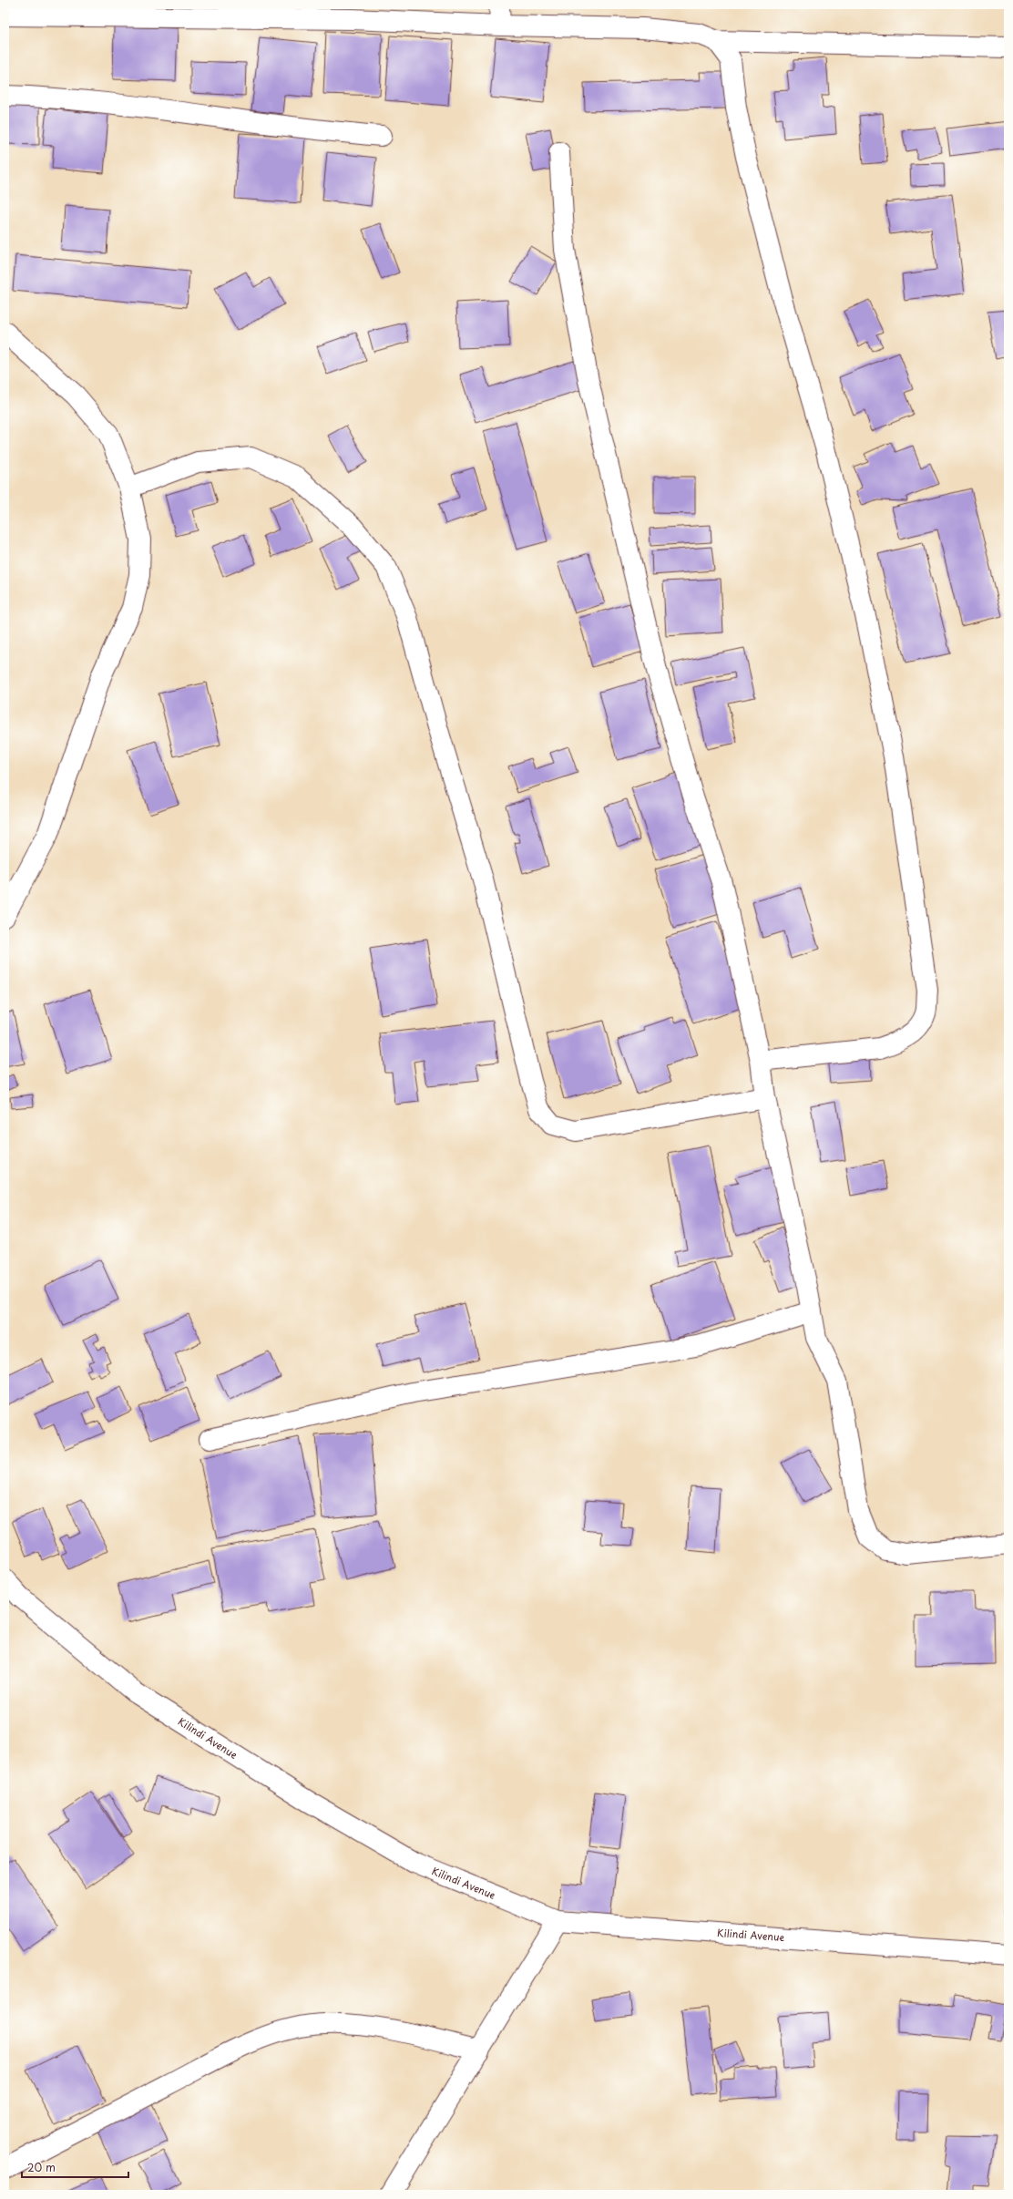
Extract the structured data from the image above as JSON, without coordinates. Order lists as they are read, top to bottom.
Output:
{
  "streets": {
    "street": ["Kilindi Avenue"]
  },
  "scale_bar": "20 m"
}
